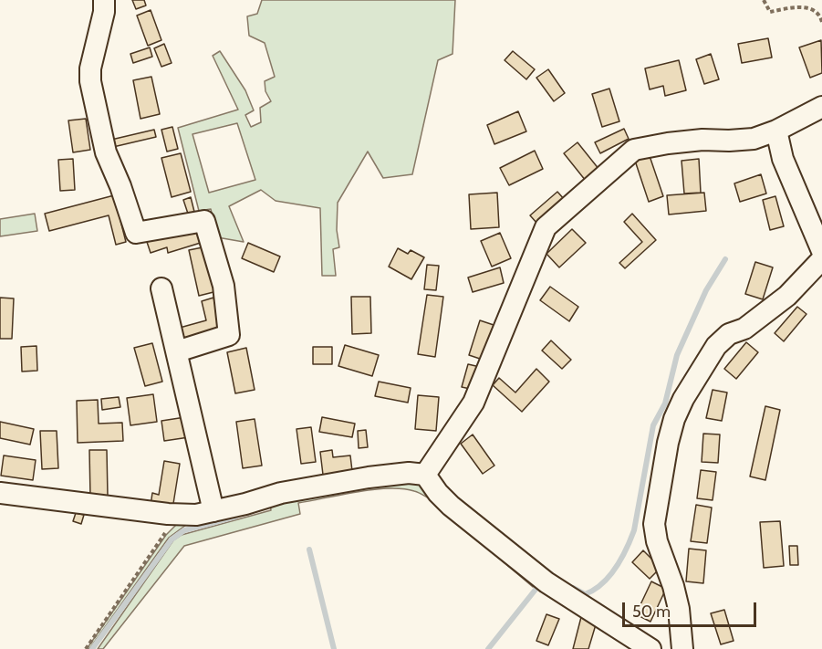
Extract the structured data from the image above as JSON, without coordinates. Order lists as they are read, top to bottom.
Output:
{
  "scale_bar": "50 m"
}
